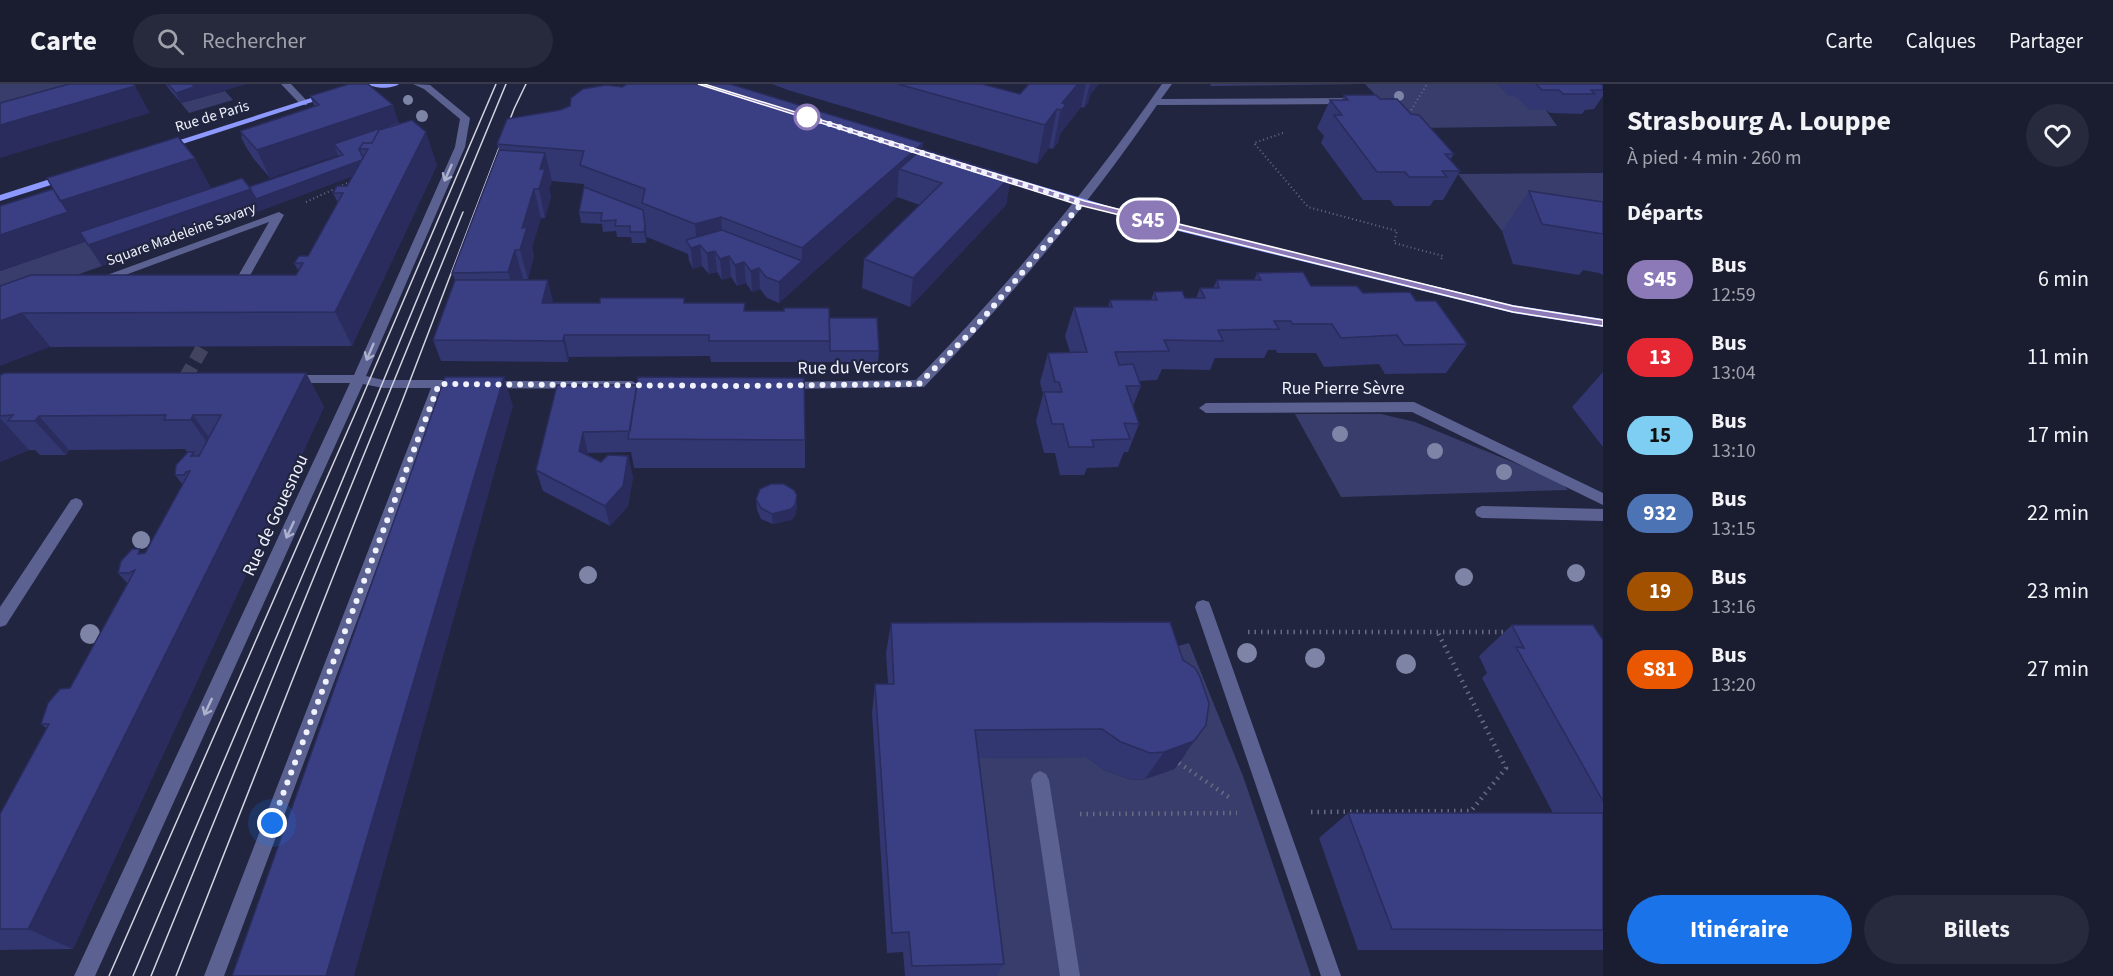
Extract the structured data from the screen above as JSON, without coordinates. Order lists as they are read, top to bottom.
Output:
{
  "streets": {
    "main road": ["Rue de Paris"],
    "street": [
      "Square Madeleine Savary",
      "Rue du Vercors",
      "Rue Pierre Sèvre",
      "Rue de Gouesnou"
    ]
  },
  "lines": ["bus line S45"],
  "page": {
    "header": "Carte",
    "search": "Rechercher",
    "nav": ["Carte", "Calques", "Partager"],
    "on_map": "S45",
    "heading": [
      ["Strasbourg A. Louppe", "À pied · 4 min · 260 m"],
      "Départs"
    ],
    "list": [
      {
        "mark": "S45",
        "name": "Bus",
        "note": "12:59",
        "value": "6 min"
      },
      {
        "mark": "13",
        "name": "Bus",
        "note": "13:04",
        "value": "11 min"
      },
      {
        "mark": "15",
        "name": "Bus",
        "note": "13:10",
        "value": "17 min"
      },
      {
        "mark": "932",
        "name": "Bus",
        "note": "13:15",
        "value": "22 min"
      },
      {
        "mark": "19",
        "name": "Bus",
        "note": "13:16",
        "value": "23 min"
      },
      {
        "mark": "S81",
        "name": "Bus",
        "note": "13:20",
        "value": "27 min"
      }
    ],
    "buttons": ["Itinéraire", "Billets"]
  }
}
